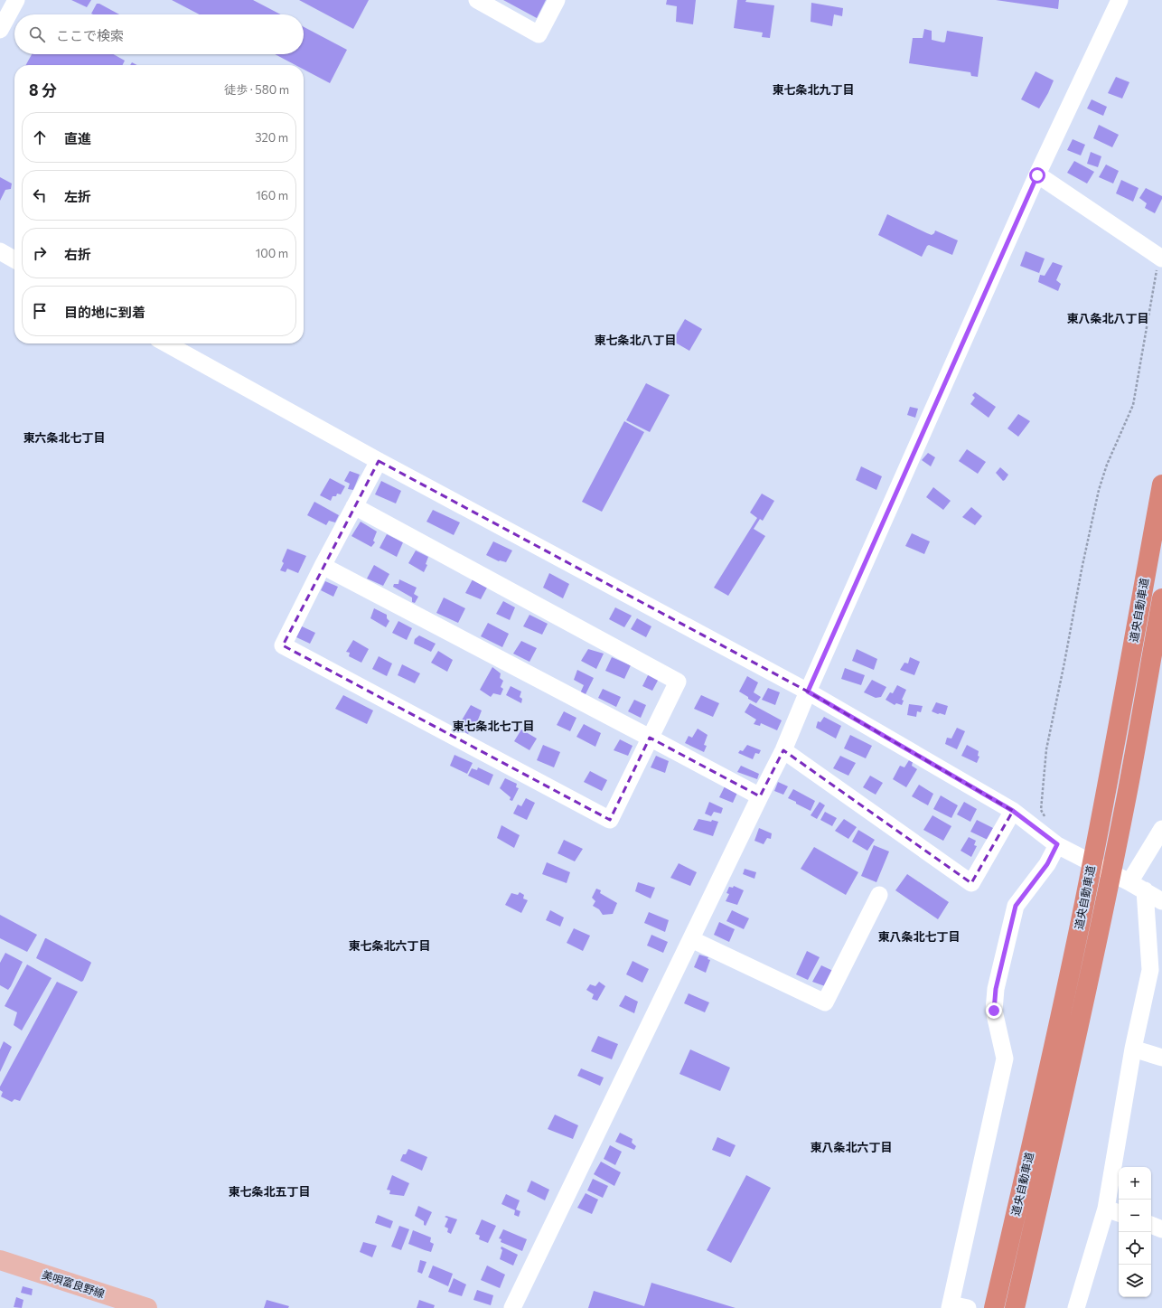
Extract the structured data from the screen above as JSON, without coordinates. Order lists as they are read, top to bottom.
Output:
{
  "streets": {
    "highway": ["道央自動車道"],
    "main road": ["美唄富良野線"]
  },
  "districts": [
    "東七条北九丁目",
    "東八条北八丁目",
    "東七条北八丁目",
    "東六条北七丁目",
    "東七条北七丁目",
    "東八条北七丁目",
    "東七条北六丁目",
    "東八条北六丁目",
    "東七条北五丁目"
  ],
  "page": {
    "search": "ここで検索",
    "heading": ["8 分", "徒歩 · 580 m"],
    "list": [
      ["直進", "320 m"],
      ["左折", "160 m"],
      ["右折", "100 m"],
      "目的地に到着"
    ],
    "map_buttons": ["+", "−"]
  }
}
